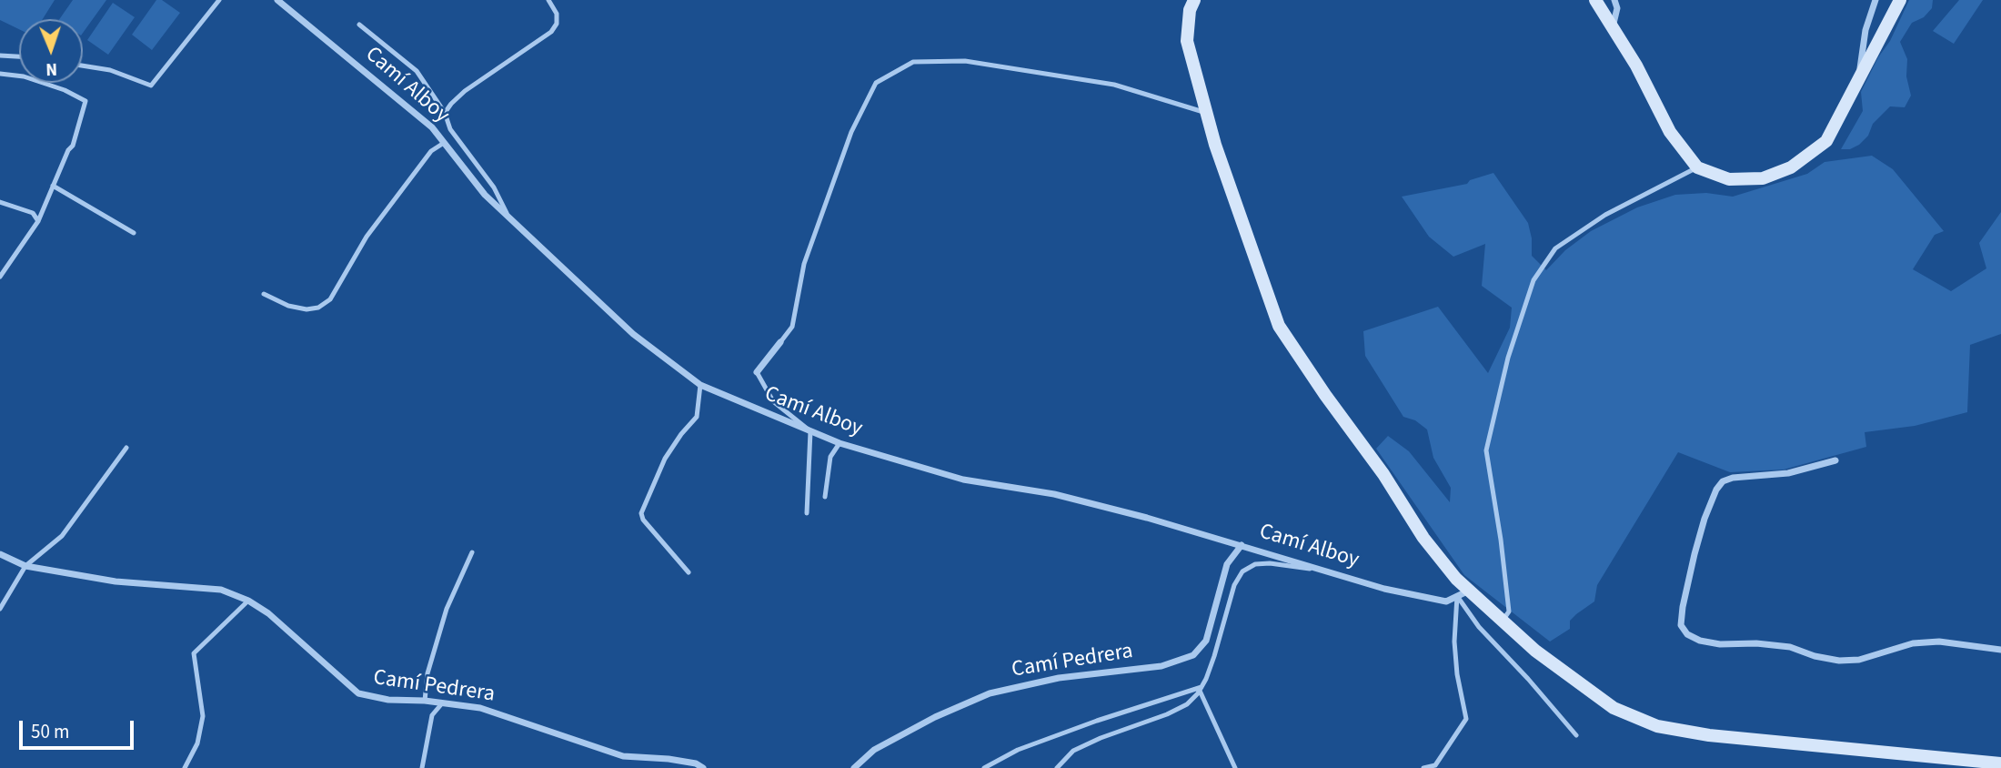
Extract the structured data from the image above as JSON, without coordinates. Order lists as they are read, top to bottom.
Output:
{
  "streets": {
    "street": ["Camí Alboy", "Camí Pedrera"]
  },
  "crossings": [
    ["Camí Alboy", "Camí Pedrera"]
  ],
  "scale_bar": "50 m",
  "north": "bottom"
}
